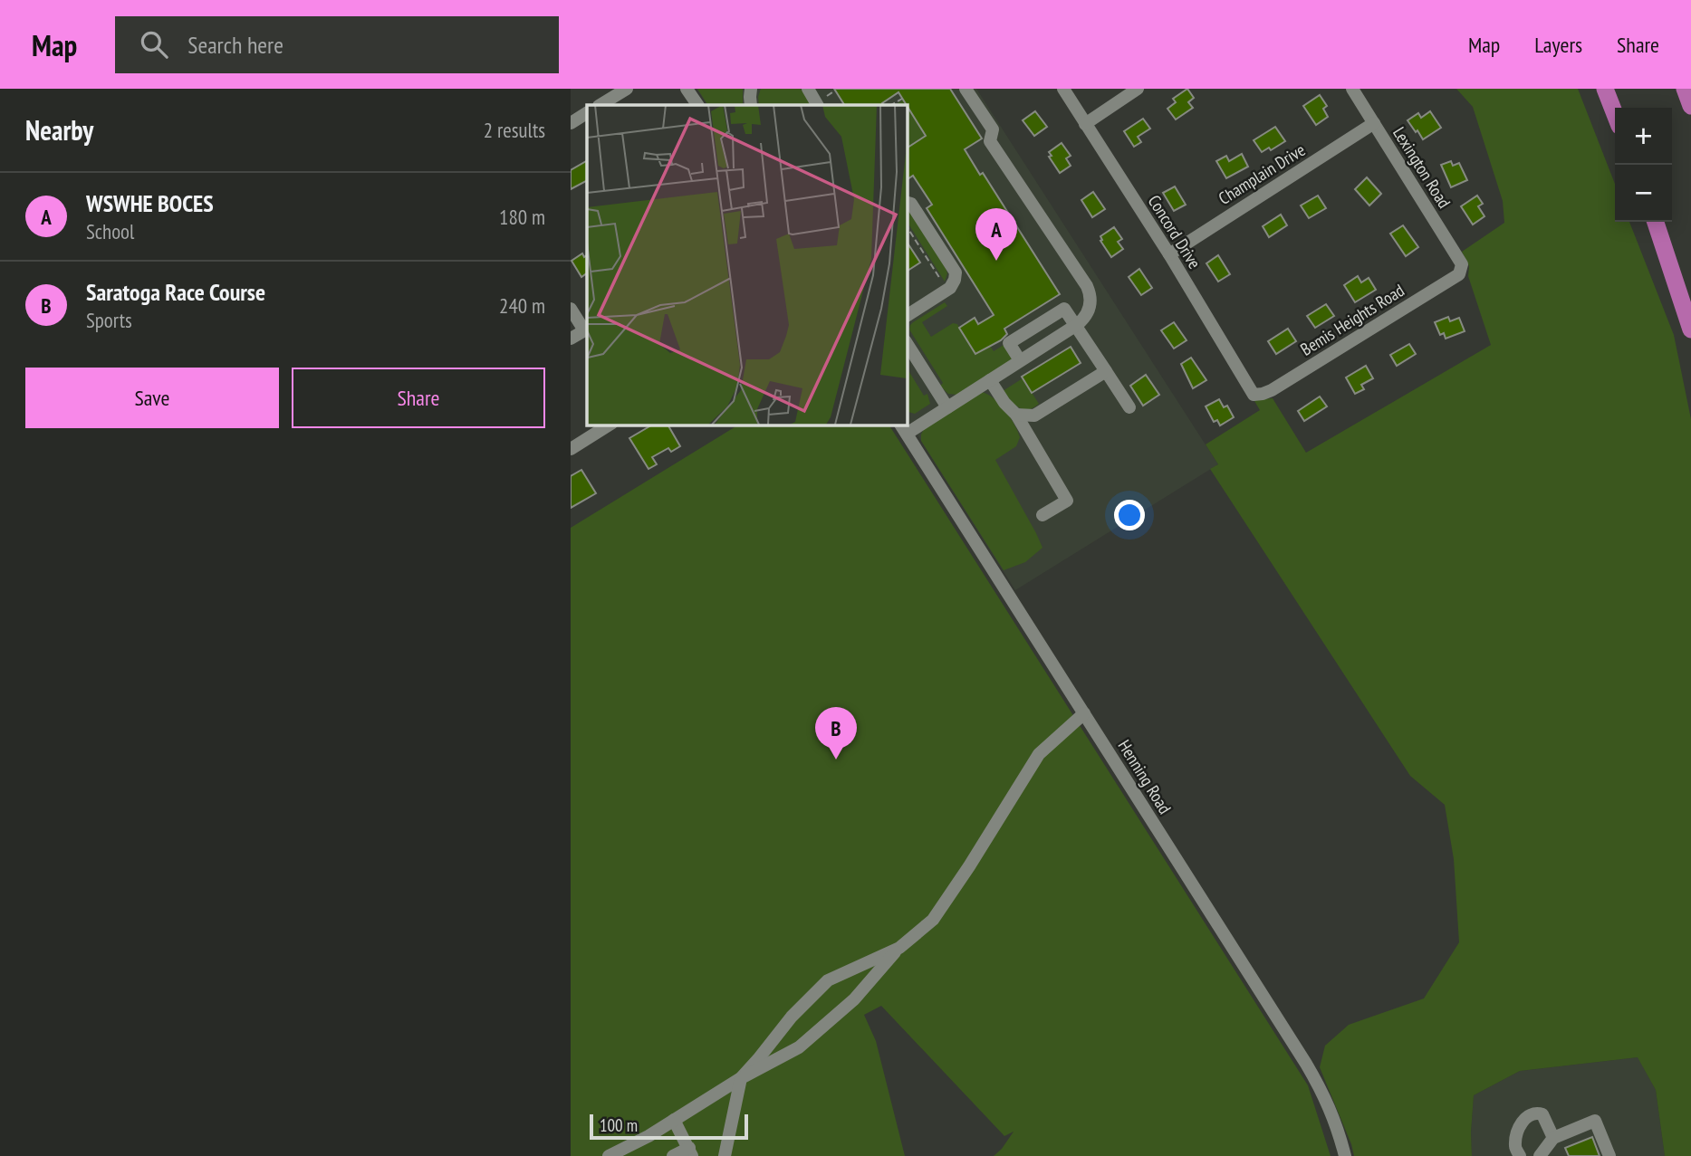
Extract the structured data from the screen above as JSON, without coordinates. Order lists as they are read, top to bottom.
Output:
{
  "streets": {
    "street": [
      "Lexington Road",
      "Champlain Drive",
      "Concord Drive",
      "Bemis Heights Road",
      "Henning Road"
    ]
  },
  "crossings": [
    ["Lexington Road", "Champlain Drive"],
    ["Lexington Road", "Bemis Heights Road"],
    ["Champlain Drive", "Concord Drive"],
    ["Concord Drive", "Bemis Heights Road"]
  ],
  "scale_bar": "100 m",
  "page": {
    "header": "Map",
    "search": "Search here",
    "nav": ["Map", "Layers", "Share"],
    "heading": ["Nearby", "2 results"],
    "map_buttons": ["+", "−"],
    "list": [
      {
        "mark": "A",
        "name": "WSWHE BOCES",
        "note": "School",
        "value": "180 m"
      },
      {
        "mark": "B",
        "name": "Saratoga Race Course",
        "note": "Sports",
        "value": "240 m"
      }
    ],
    "pins": ["A", "B"],
    "buttons": ["Save", "Share"],
    "scale": "100 m"
  }
}
